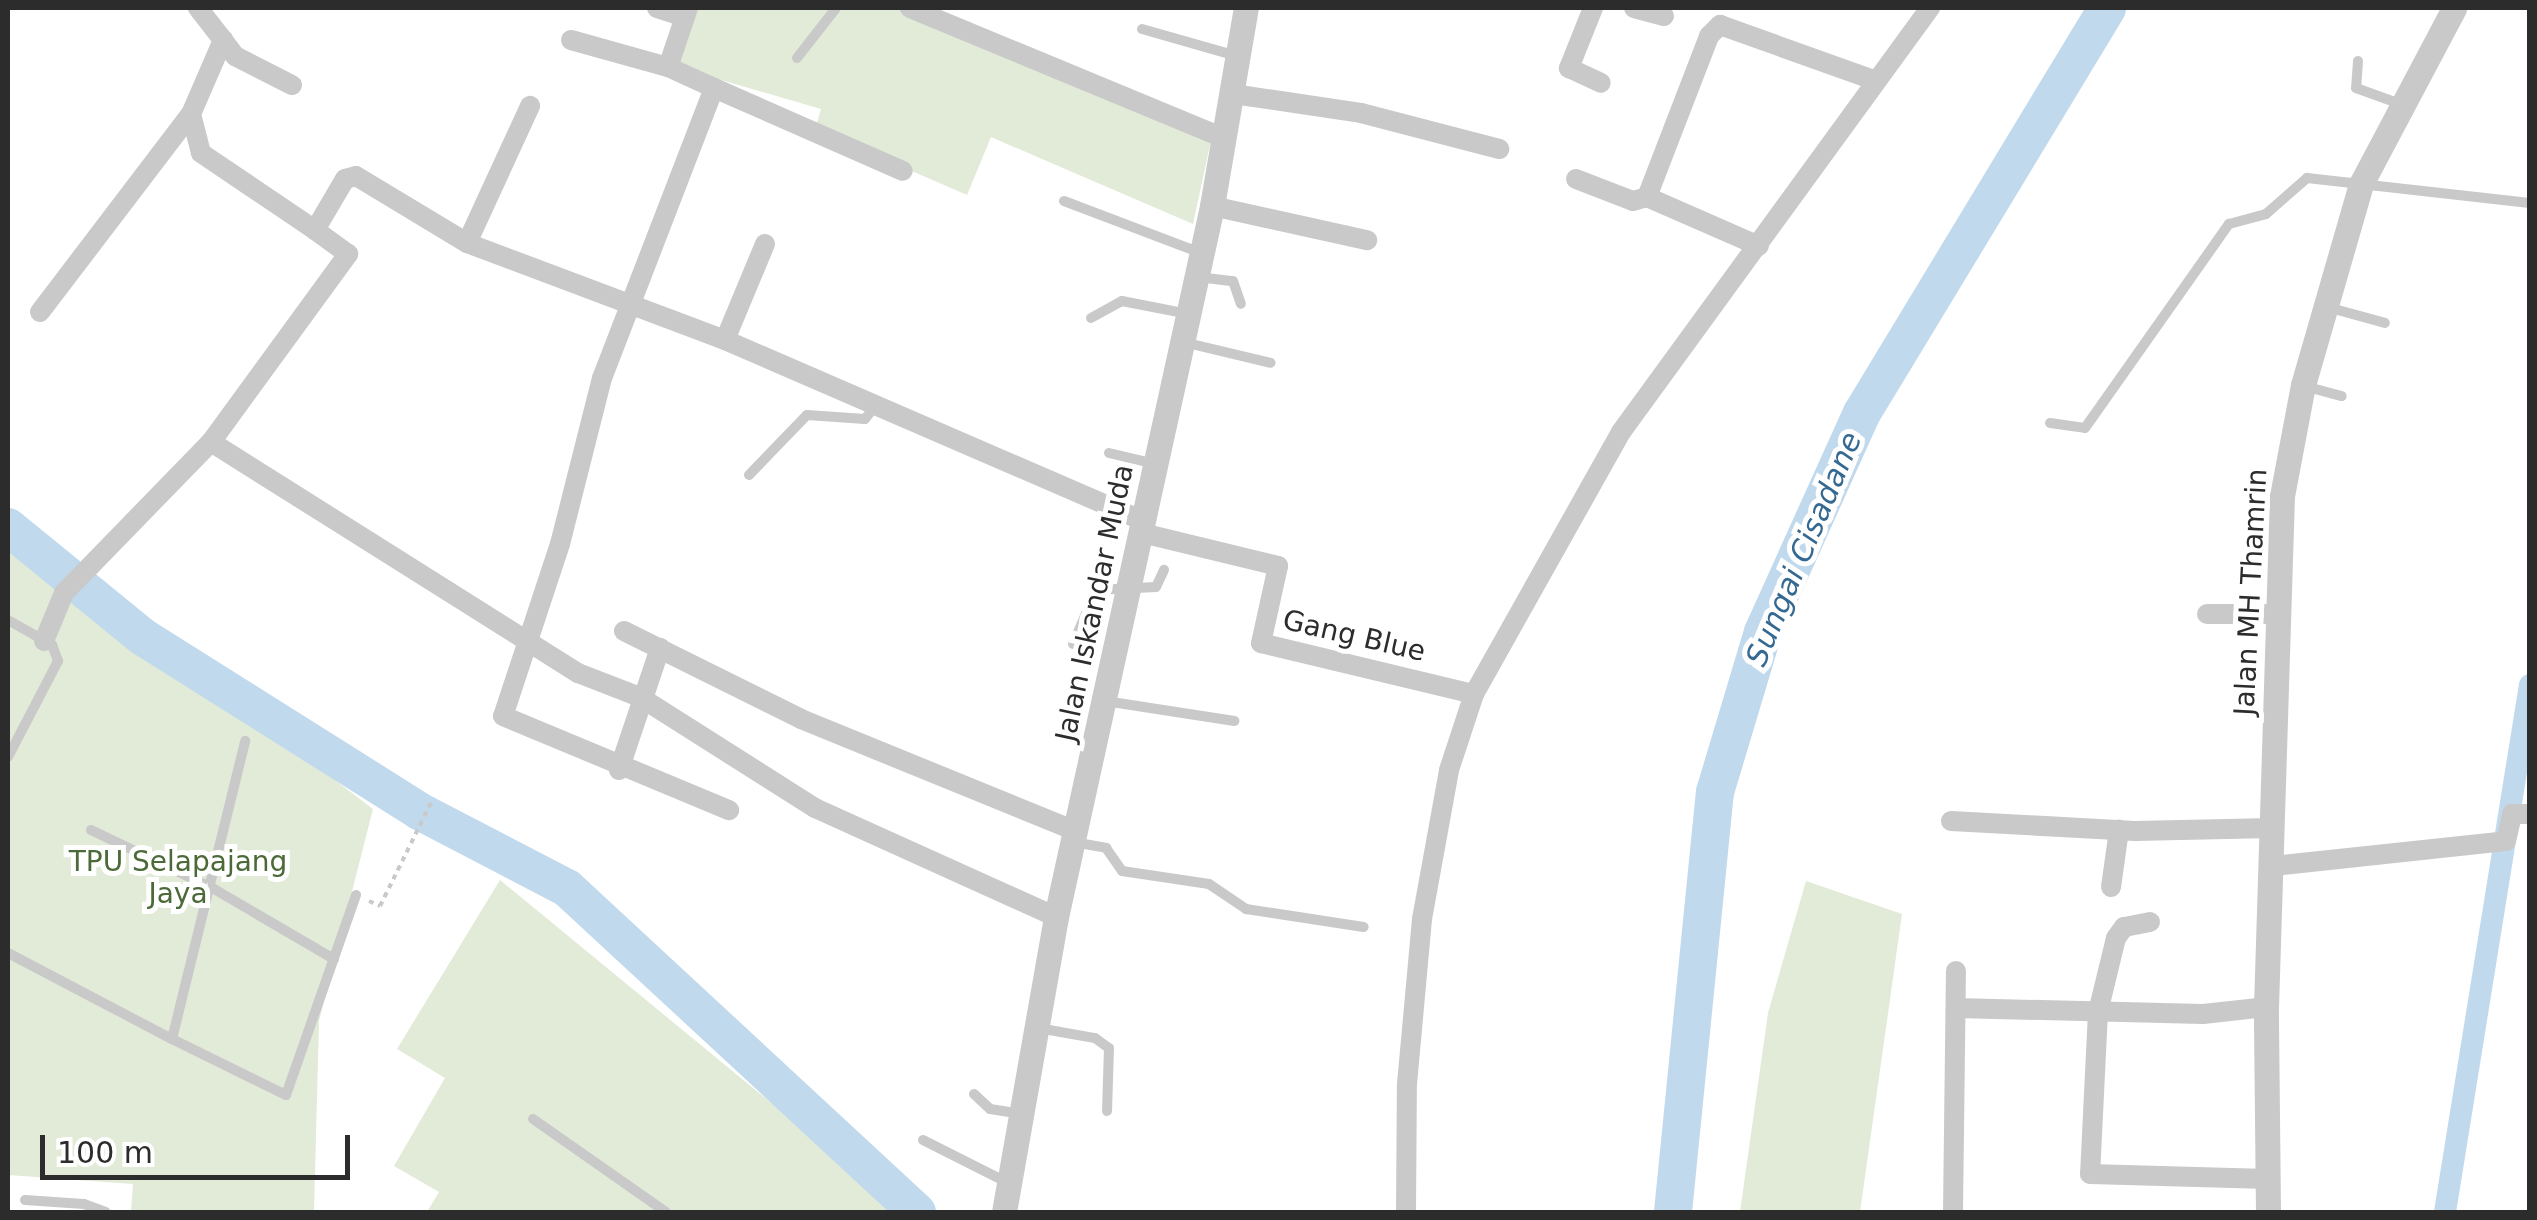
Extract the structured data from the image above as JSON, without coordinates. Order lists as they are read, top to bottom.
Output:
{
  "streets": {
    "street": ["Jalan MH Thamrin", "Jalan Iskandar Muda", "Gang Blue"]
  },
  "crossings": [
    ["Jalan Iskandar Muda", "Gang Blue"]
  ],
  "water": ["Sungai Cisadane"],
  "parks": ["TPU Selapajang Jaya"],
  "scale_bar": "100 m"
}
